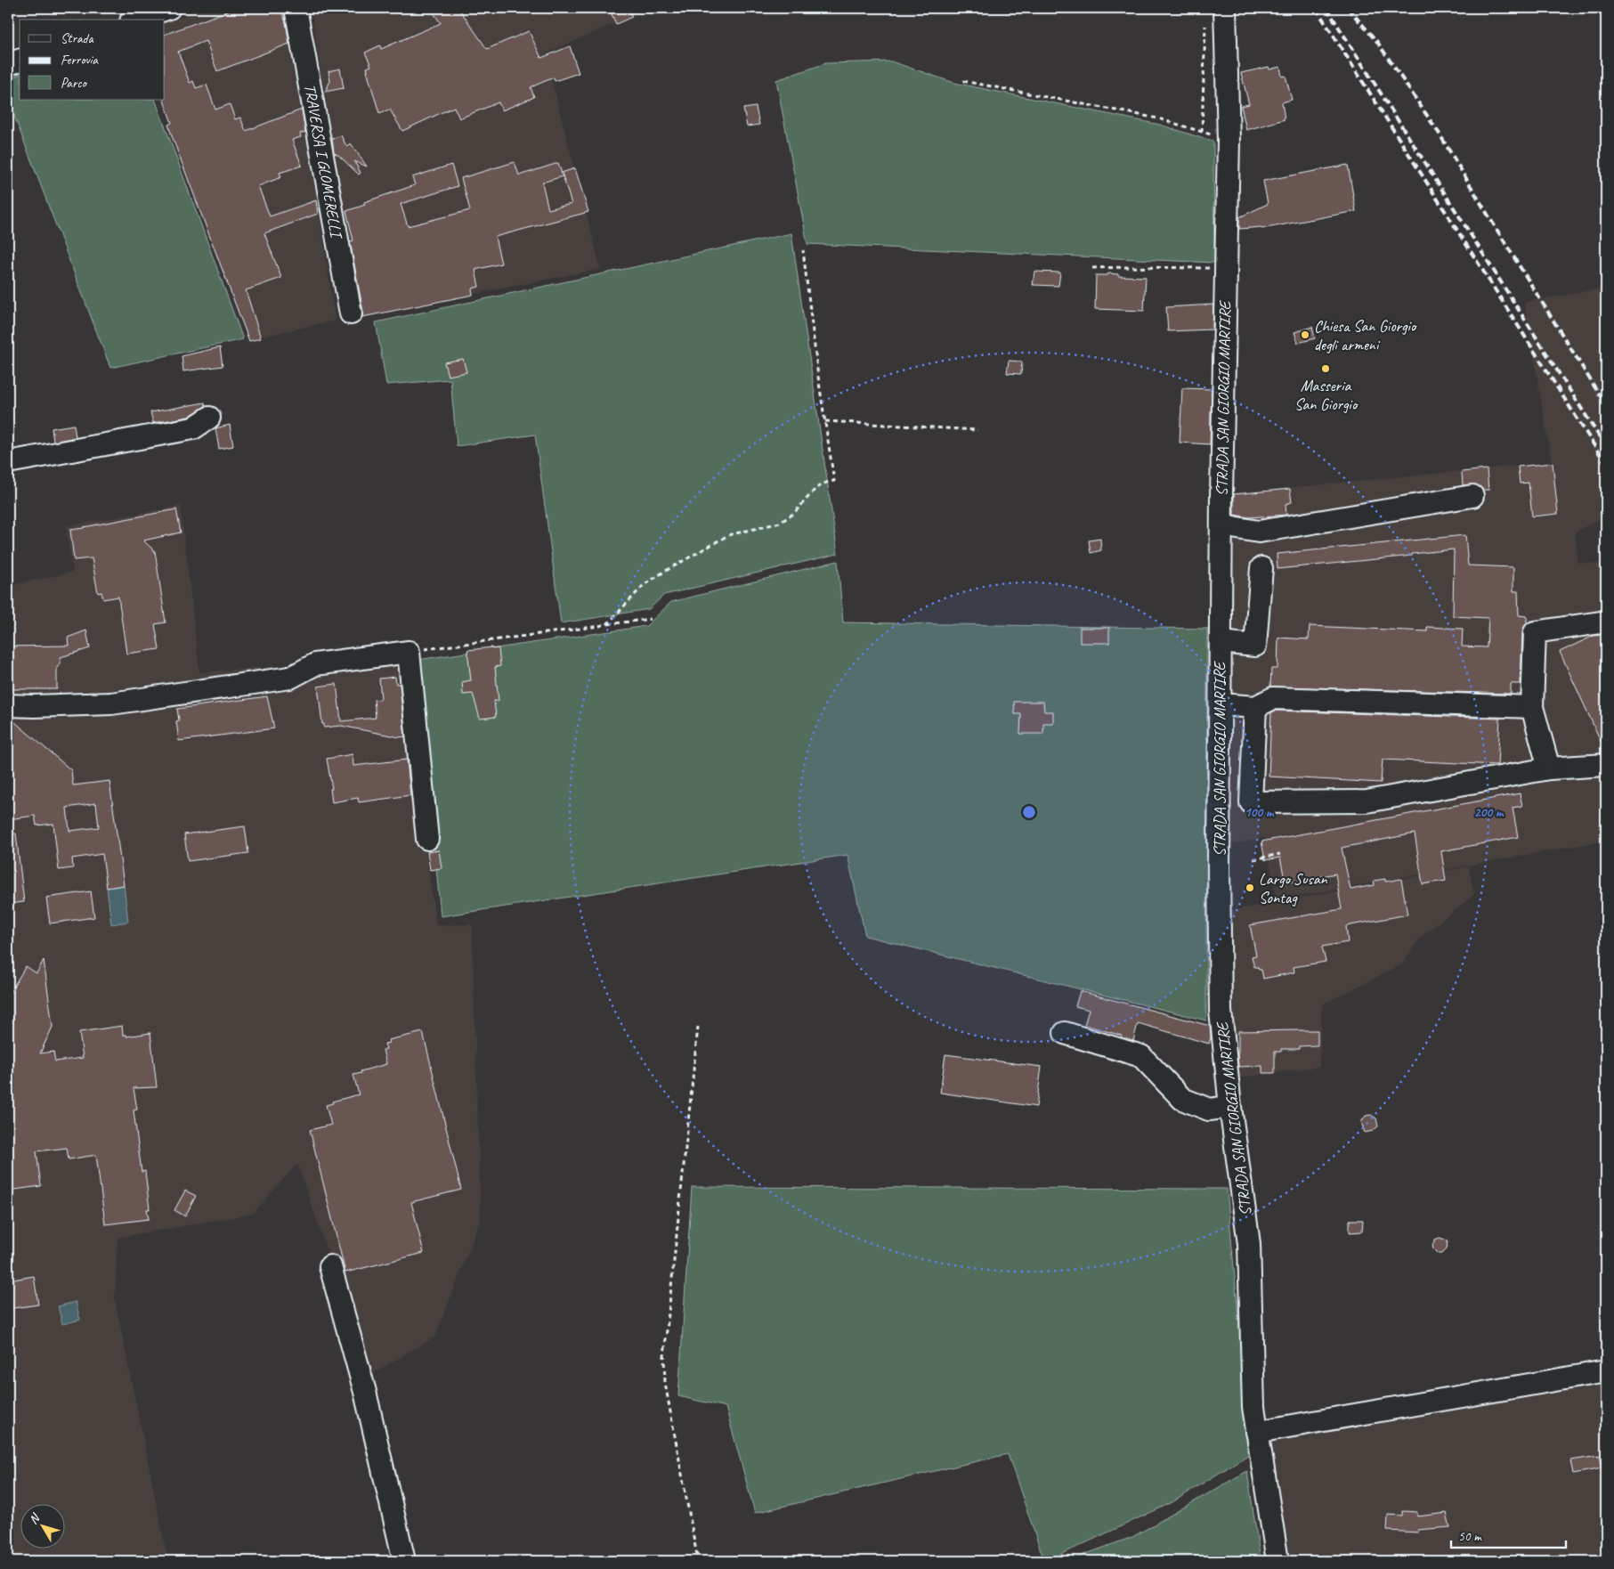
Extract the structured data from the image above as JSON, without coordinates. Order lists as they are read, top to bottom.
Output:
{
  "streets": {
    "street": ["TRAVERSA I GLOMERELLI", "STRADA SAN GIORGIO MARTIRE"]
  },
  "places": ["Chiesa San Giorgio degli armeni", "Masseria San Giorgio", "Largo Susan Sontag"],
  "legend": ["Strada", "Ferrovia", "Parco"],
  "scale_bar": "50 m",
  "north": "top left",
  "rings": ["100 m", "200 m"]
}
